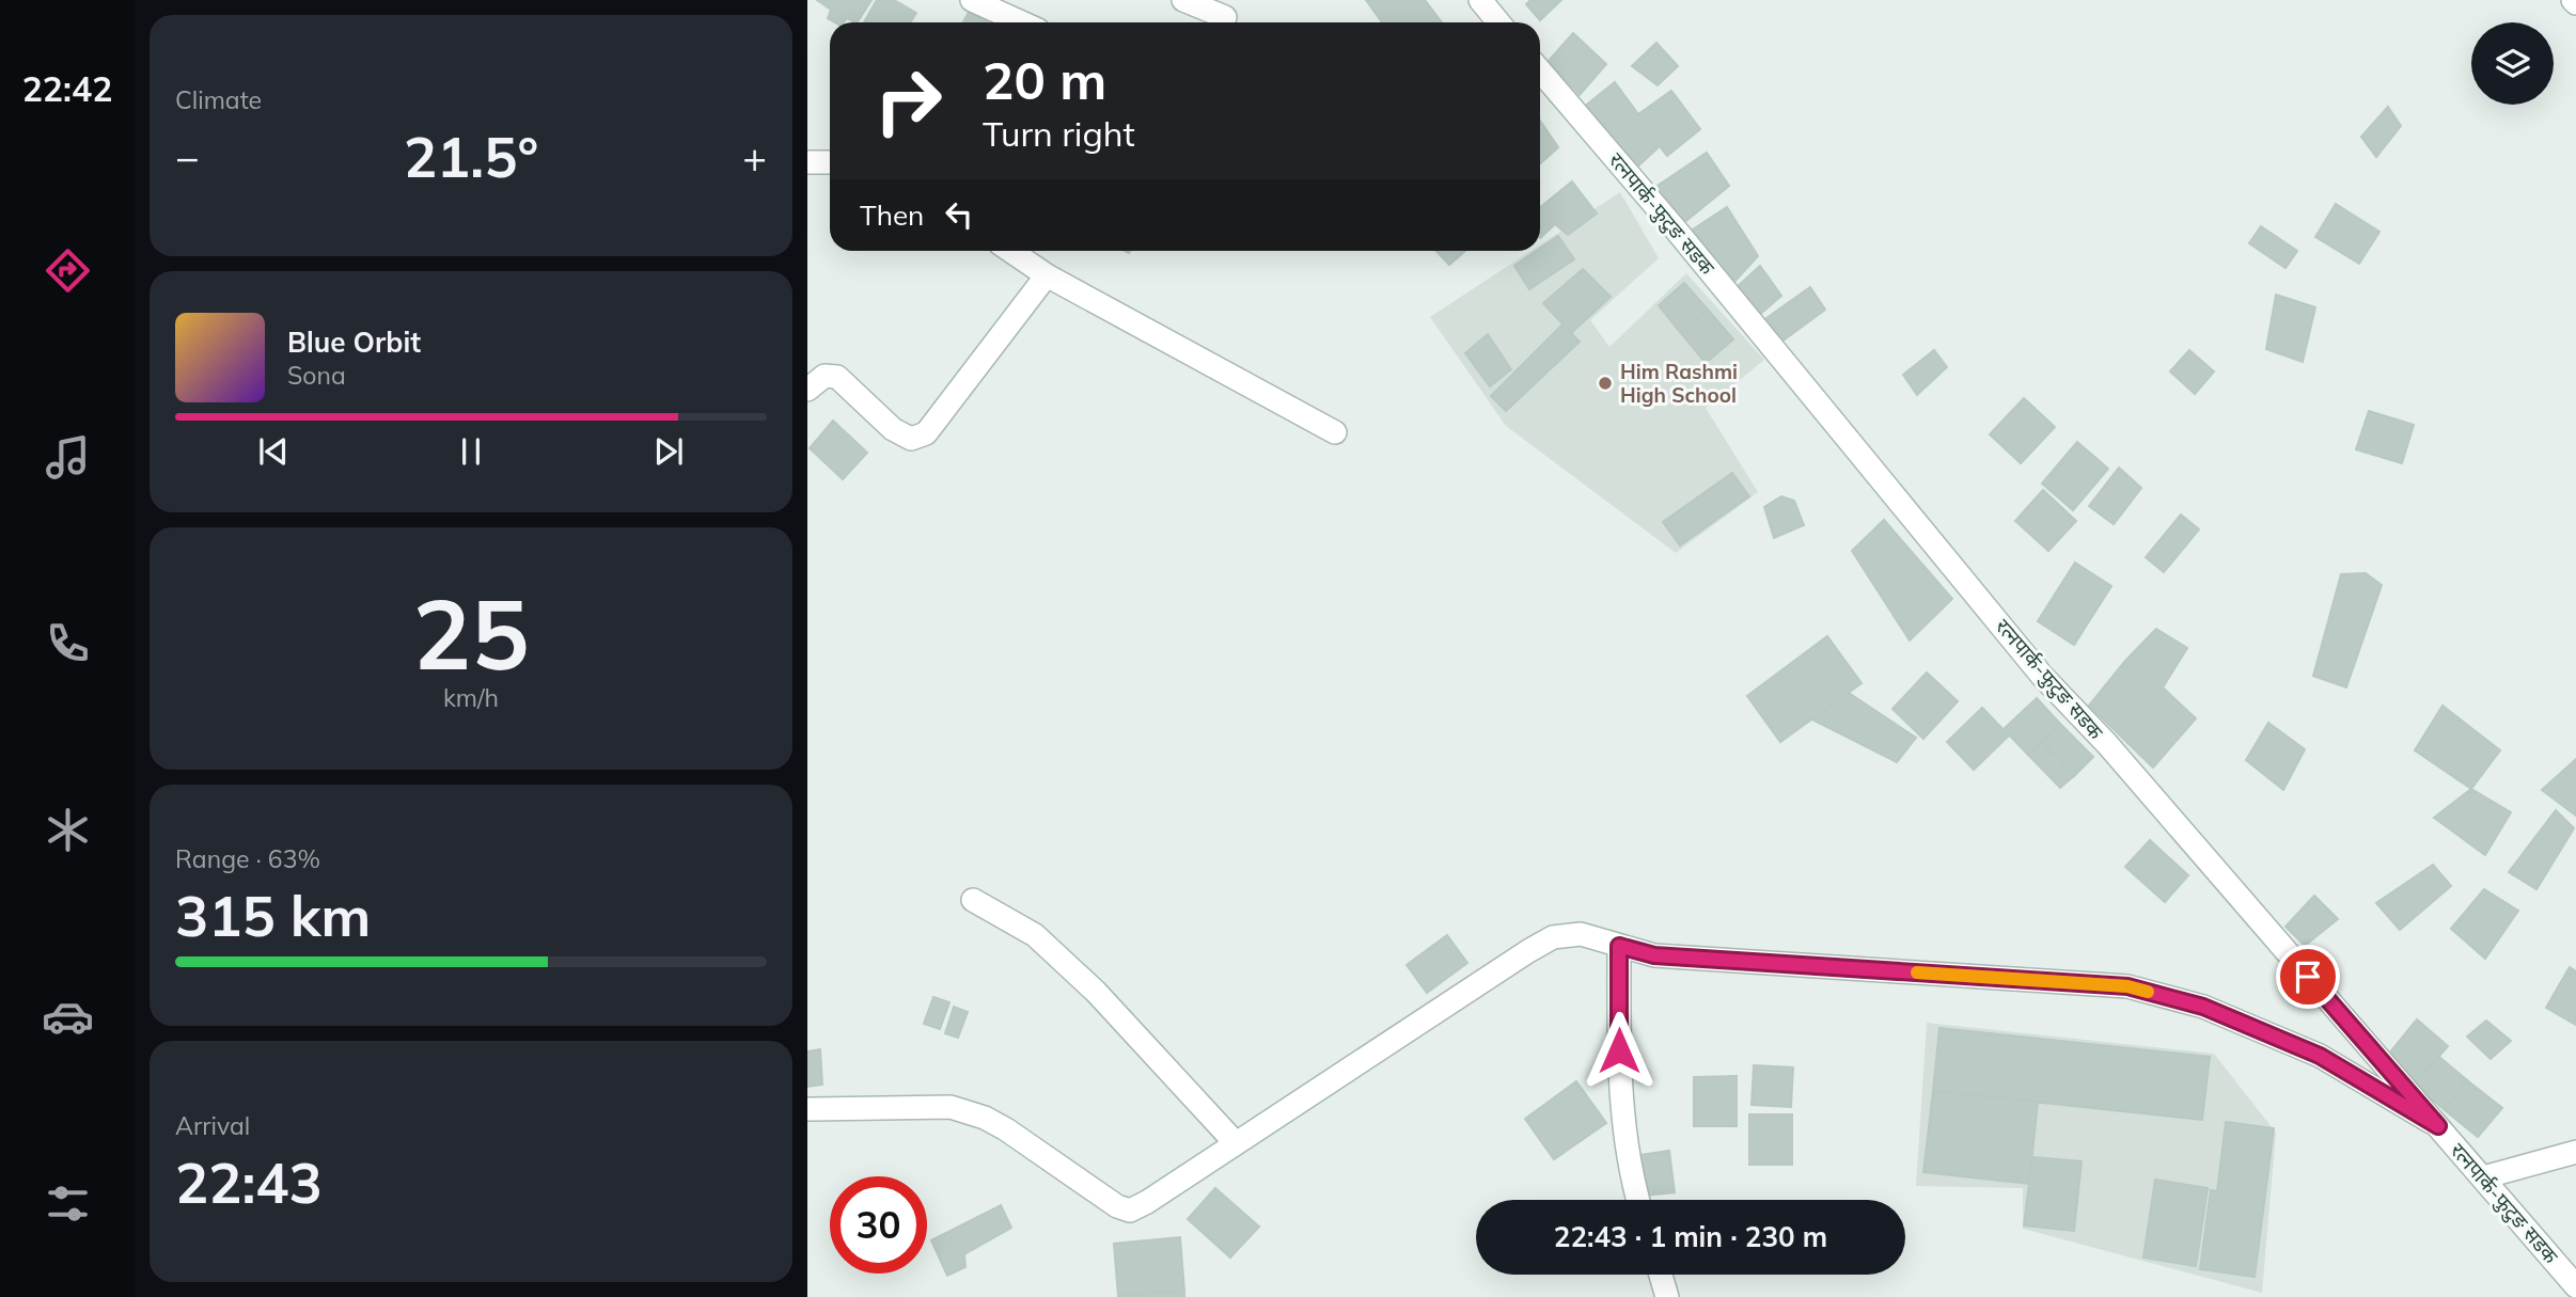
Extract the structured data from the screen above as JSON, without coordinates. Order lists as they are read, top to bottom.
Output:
{
  "streets": {
    "street": ["रत्नपार्क-फुटुङ सडक"]
  },
  "places": ["Him Rashmi High School"],
  "page": {
    "tabs": "22:42",
    "tile": [
      "Climate",
      ["25", "km/h"],
      ["Range · 63%", "315 km"],
      ["Arrival", "22:43"]
    ],
    "turn": ["20 m", "Turn right"],
    "heat": ["−", "21.5°", "+"],
    "then": "Then",
    "song": ["Blue Orbit", "Sona"],
    "limit": "30",
    "trip": "22:43 · 1 min · 230 m"
  }
}
